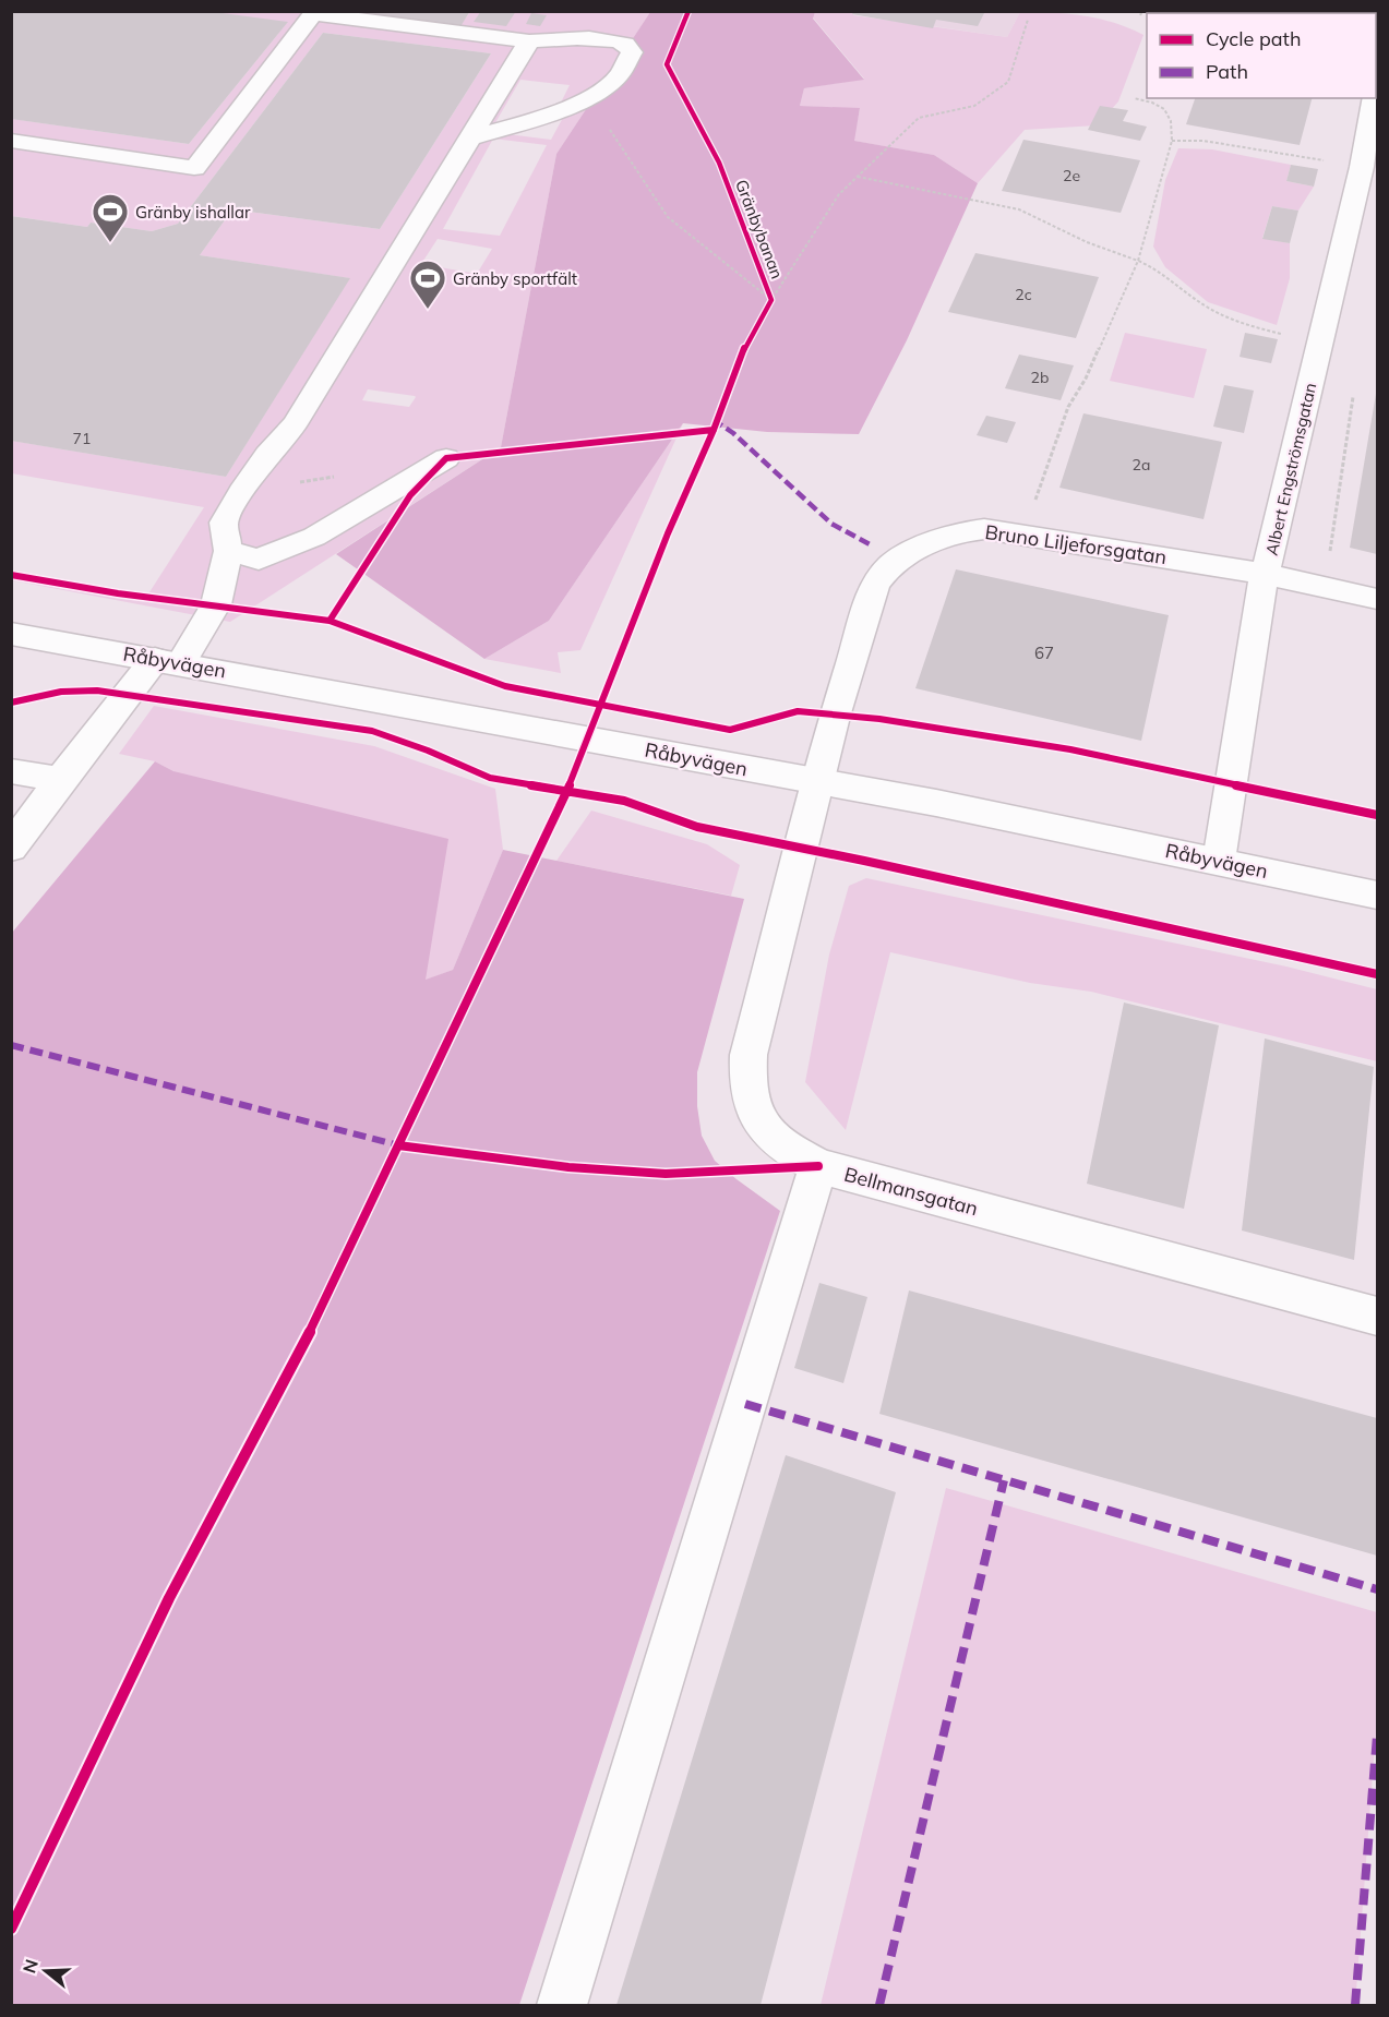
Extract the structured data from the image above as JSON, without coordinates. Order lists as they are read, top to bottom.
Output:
{
  "streets": {
    "street": [
      "Albert Engströmsgatan",
      "Bruno Liljeforsgatan",
      "Råbyvägen",
      "Bellmansgatan"
    ],
    "cycle path": ["Gränbybanan"]
  },
  "crossings": [
    ["Albert Engströmsgatan", "Bruno Liljeforsgatan"],
    ["Albert Engströmsgatan", "Råbyvägen"],
    ["Bruno Liljeforsgatan", "Råbyvägen"],
    ["Bruno Liljeforsgatan", "Bellmansgatan"],
    ["Råbyvägen", "Bellmansgatan"]
  ],
  "places": {
    "sports": ["Gränby ishallar", "Gränby sportfält"]
  },
  "house_numbers": [
    "2e",
    "2c",
    "2b",
    "71",
    "2a",
    "67"
  ],
  "legend": ["Cycle path", "Path"],
  "north": "left"
}
